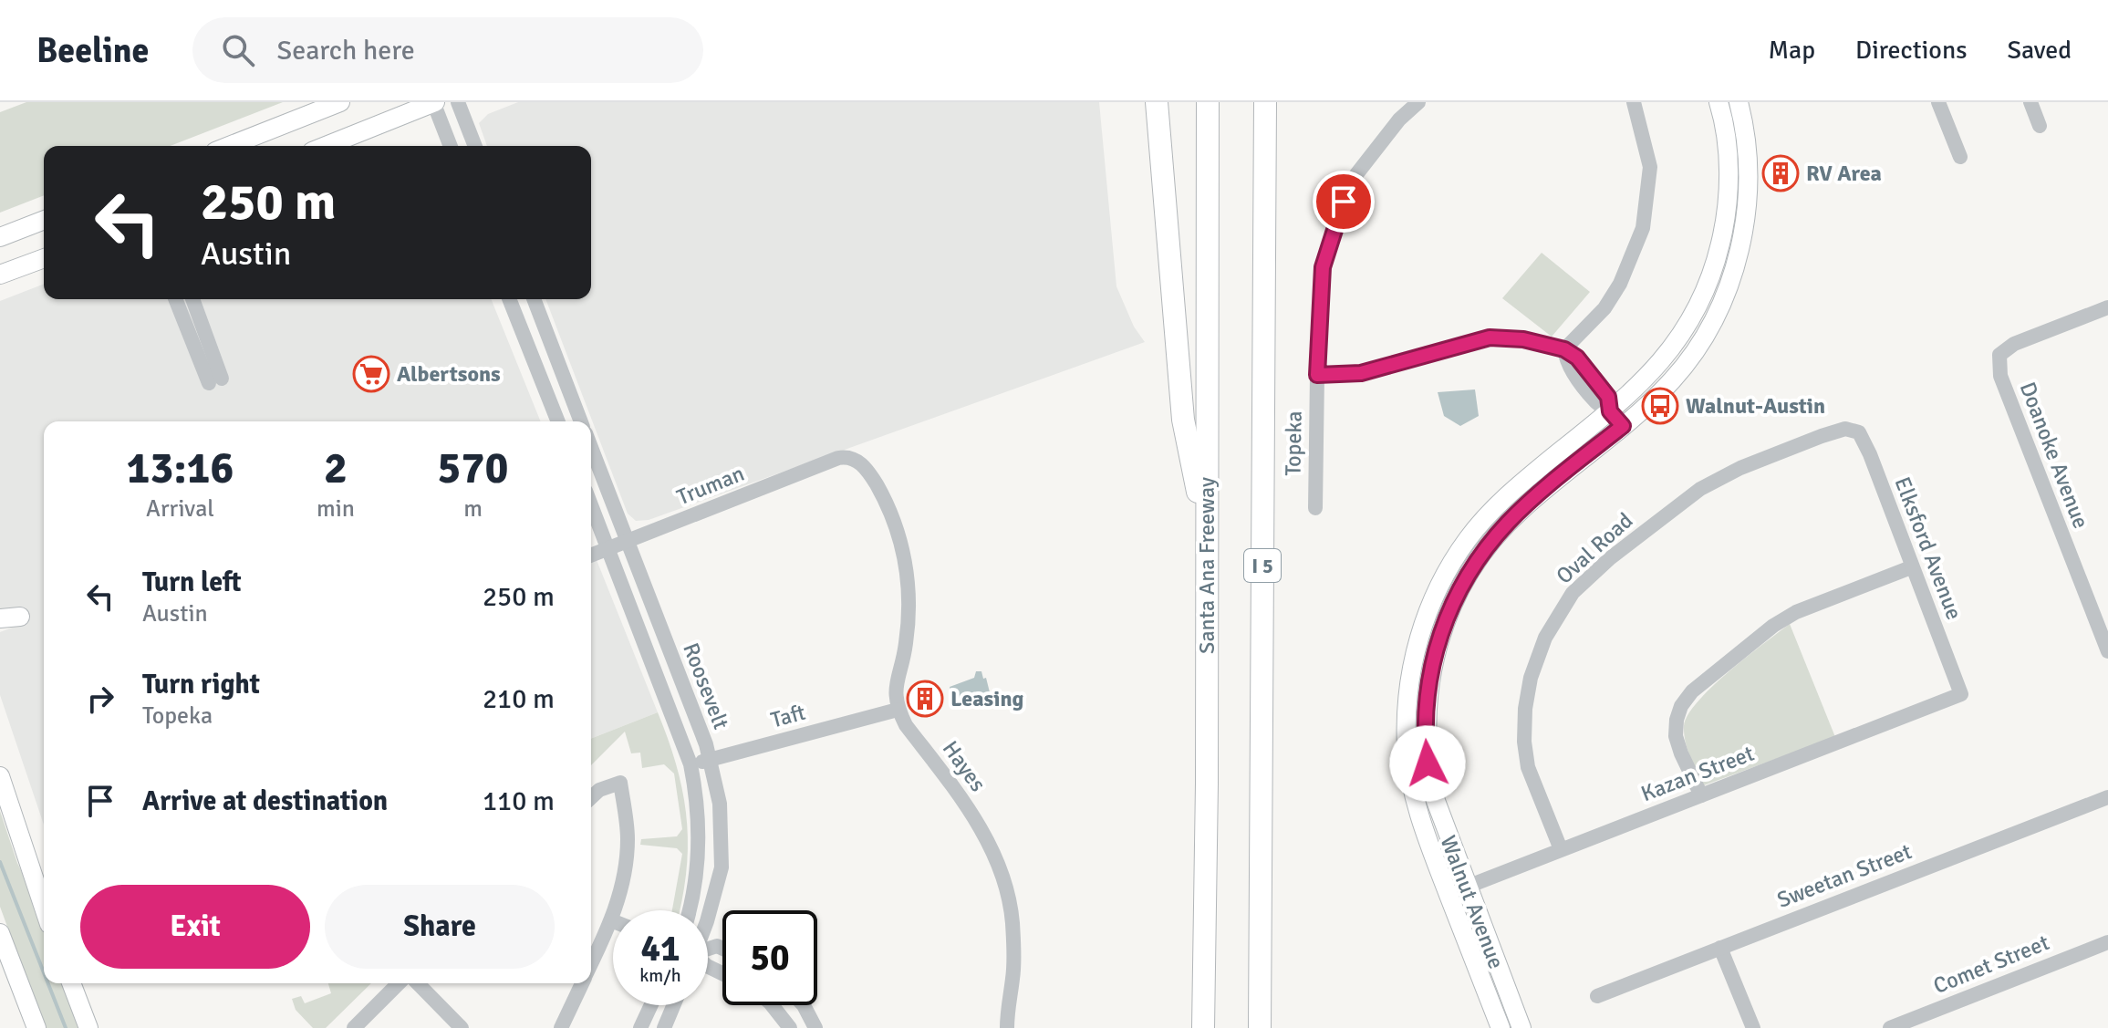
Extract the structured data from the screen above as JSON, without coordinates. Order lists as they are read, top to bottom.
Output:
{
  "streets": {
    "highway": ["Santa Ana Freeway", "I 5"],
    "main road": ["Walnut Avenue"],
    "street": [
      "Topeka",
      "Doanoke Avenue",
      "Truman",
      "Oval Road",
      "Elksford Avenue",
      "Roosevelt",
      "Taft",
      "Hayes",
      "Kazan Street",
      "Sweetan Street",
      "Comet Street"
    ]
  },
  "crossings": [
    ["Truman", "Roosevelt"],
    ["Truman", "Taft"],
    ["Truman", "Hayes"],
    ["Oval Road", "Elksford Avenue"],
    ["Oval Road", "Kazan Street"],
    ["Elksford Avenue", "Kazan Street"],
    ["Roosevelt", "Taft"],
    ["Taft", "Hayes"],
    ["Kazan Street", "Walnut Avenue"]
  ],
  "places": {
    "building": ["RV Area", "Leasing"],
    "supermarket": ["Albertsons"],
    "bus stop": ["Walnut-Austin"]
  },
  "page": {
    "header": "Beeline",
    "search": "Search here",
    "nav": ["Map", "Directions", "Saved"],
    "turn": ["250 m", "Austin"],
    "eta": [
      "13:16",
      "Arrival",
      "2",
      "min",
      "570",
      "m"
    ],
    "list": [
      {
        "name": "Turn left",
        "note": "Austin",
        "value": "250 m"
      },
      {
        "name": "Turn right",
        "note": "Topeka",
        "value": "210 m"
      },
      {
        "name": "Arrive at destination",
        "value": "110 m"
      }
    ],
    "buttons": ["Exit", "Share"],
    "speed": "41 km/h",
    "limit": "50"
  }
}
